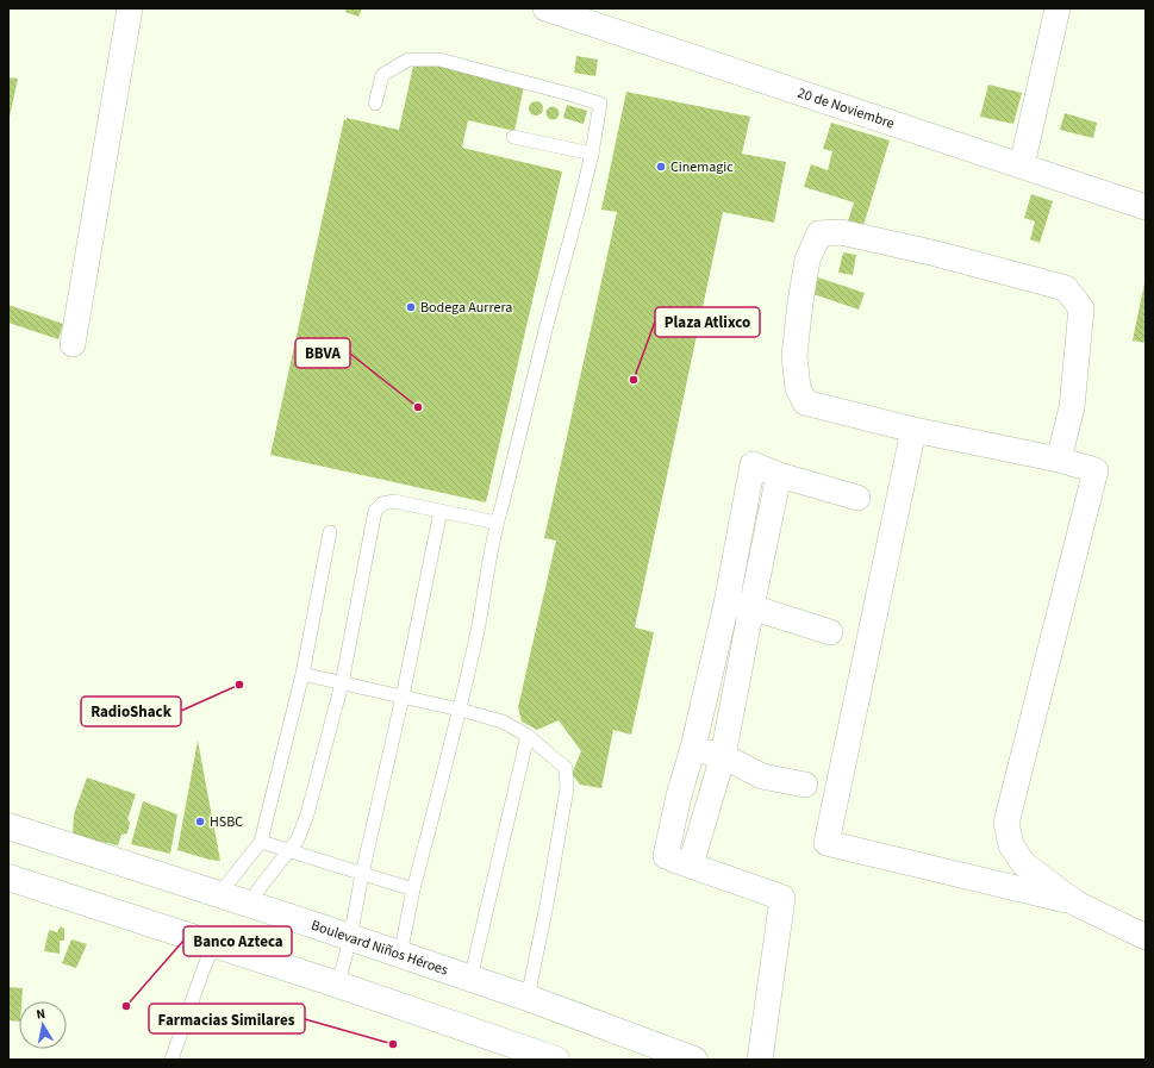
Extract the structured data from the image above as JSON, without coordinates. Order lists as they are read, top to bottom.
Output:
{
  "streets": {
    "main road": ["Boulevard Niños Héroes"],
    "street": ["20 de Noviembre"]
  },
  "places": [
    "Cinemagic",
    "Bodega Aurrera",
    "Plaza Atlixco",
    "BBVA",
    "RadioShack",
    "HSBC",
    "Banco Azteca",
    "Farmacias Similares"
  ],
  "north": "top"
}
